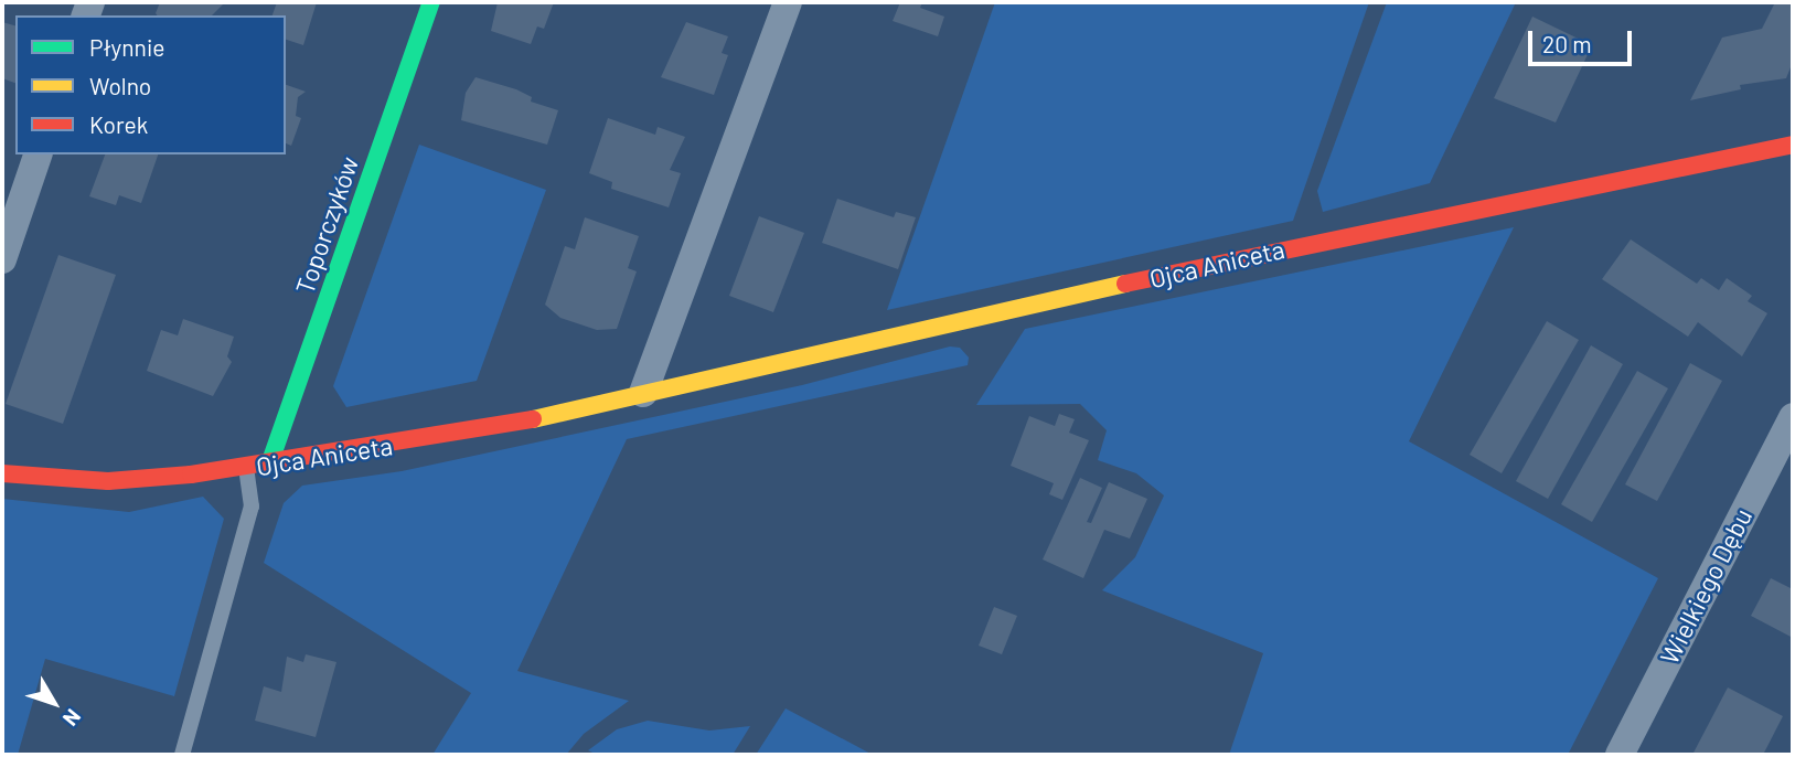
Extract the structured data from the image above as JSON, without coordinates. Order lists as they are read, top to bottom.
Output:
{
  "streets": {
    "street": ["Toporczyków", "Ojca Aniceta", "Wielkiego Dębu"]
  },
  "crossings": [
    ["Toporczyków", "Ojca Aniceta"]
  ],
  "legend": ["Płynnie", "Wolno", "Korek"],
  "scale_bar": "20 m",
  "north": "bottom right"
}
